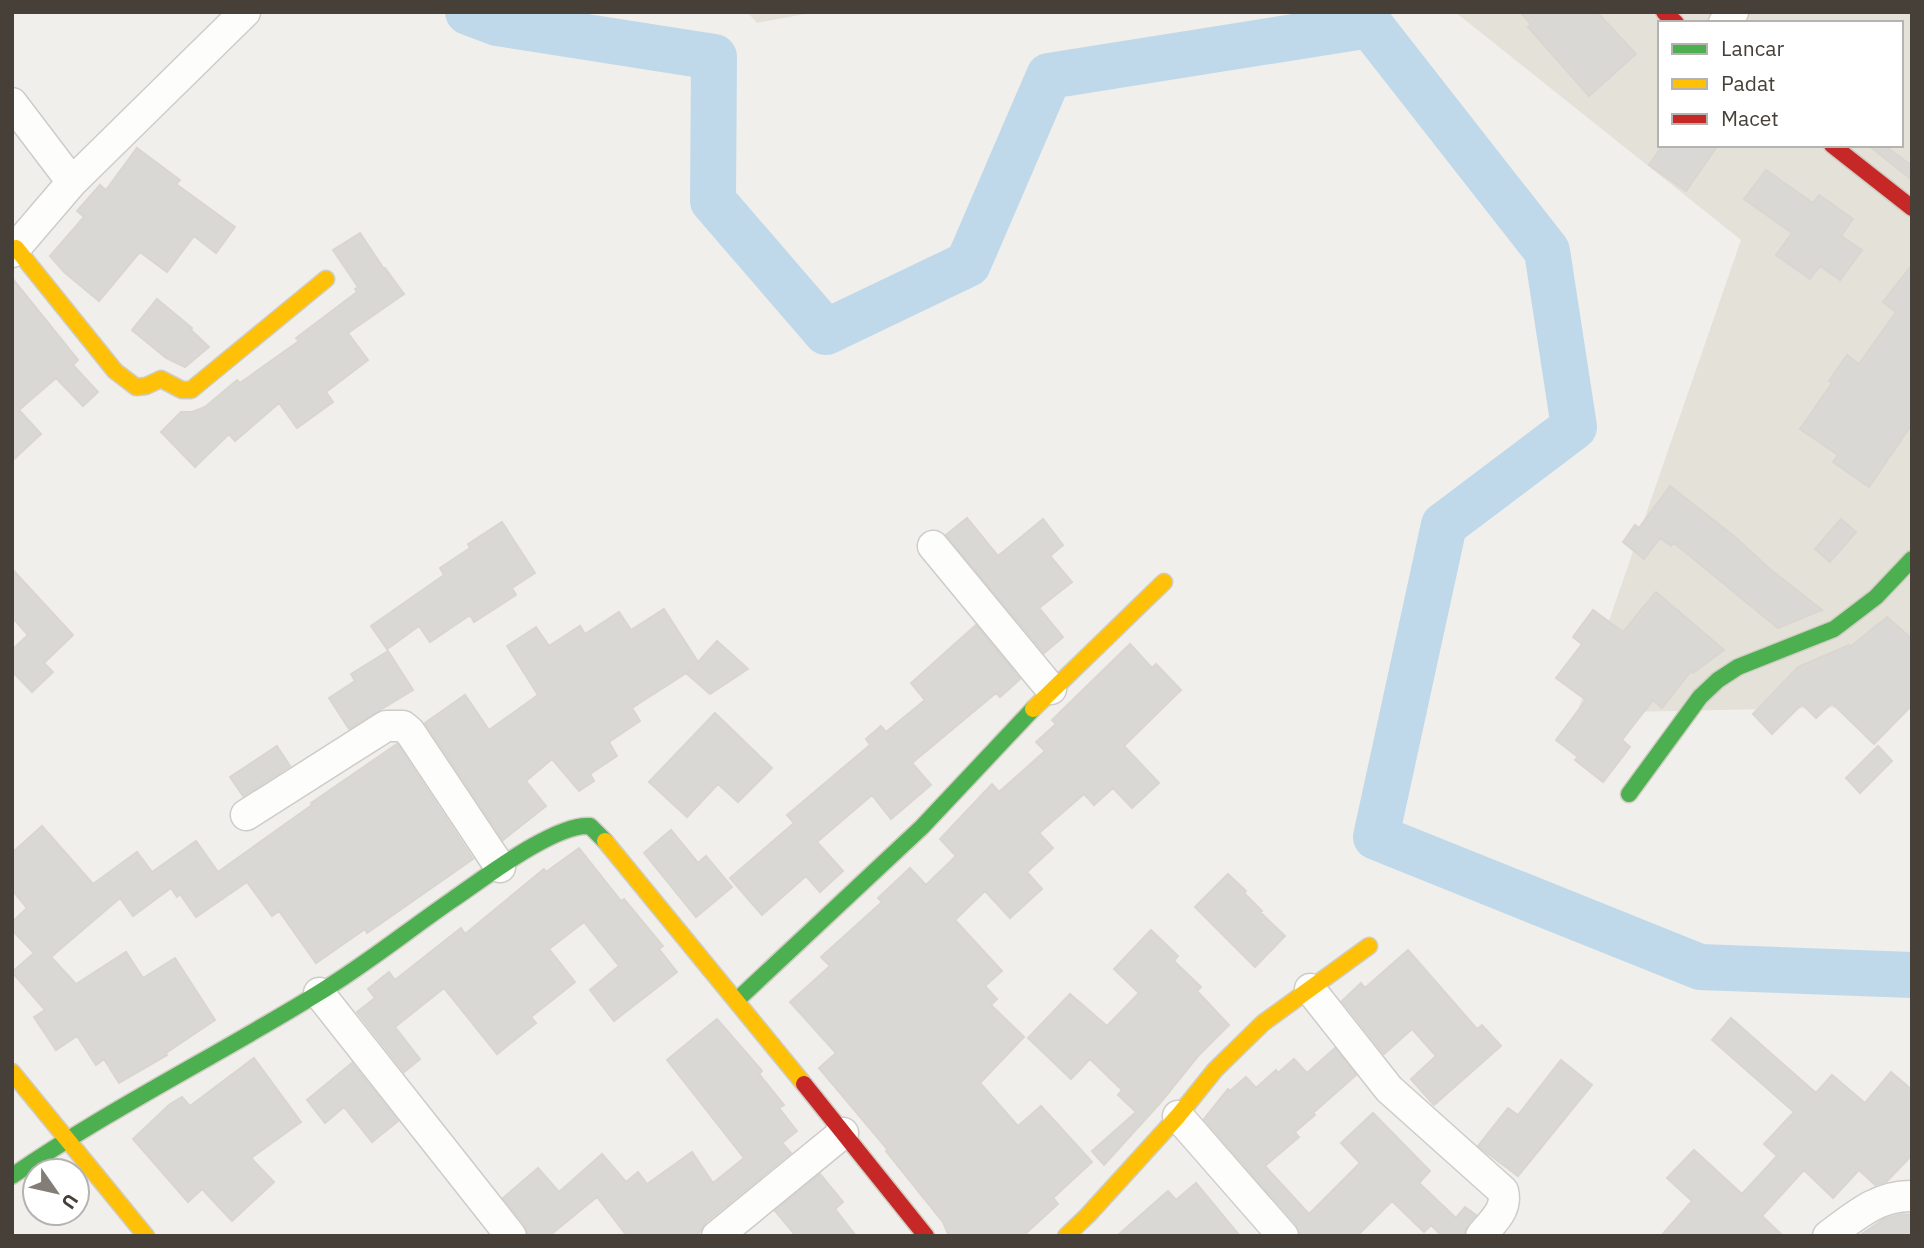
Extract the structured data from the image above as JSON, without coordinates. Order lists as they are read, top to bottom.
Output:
{
  "legend": ["Lancar", "Padat", "Macet"],
  "north": "bottom right"
}
